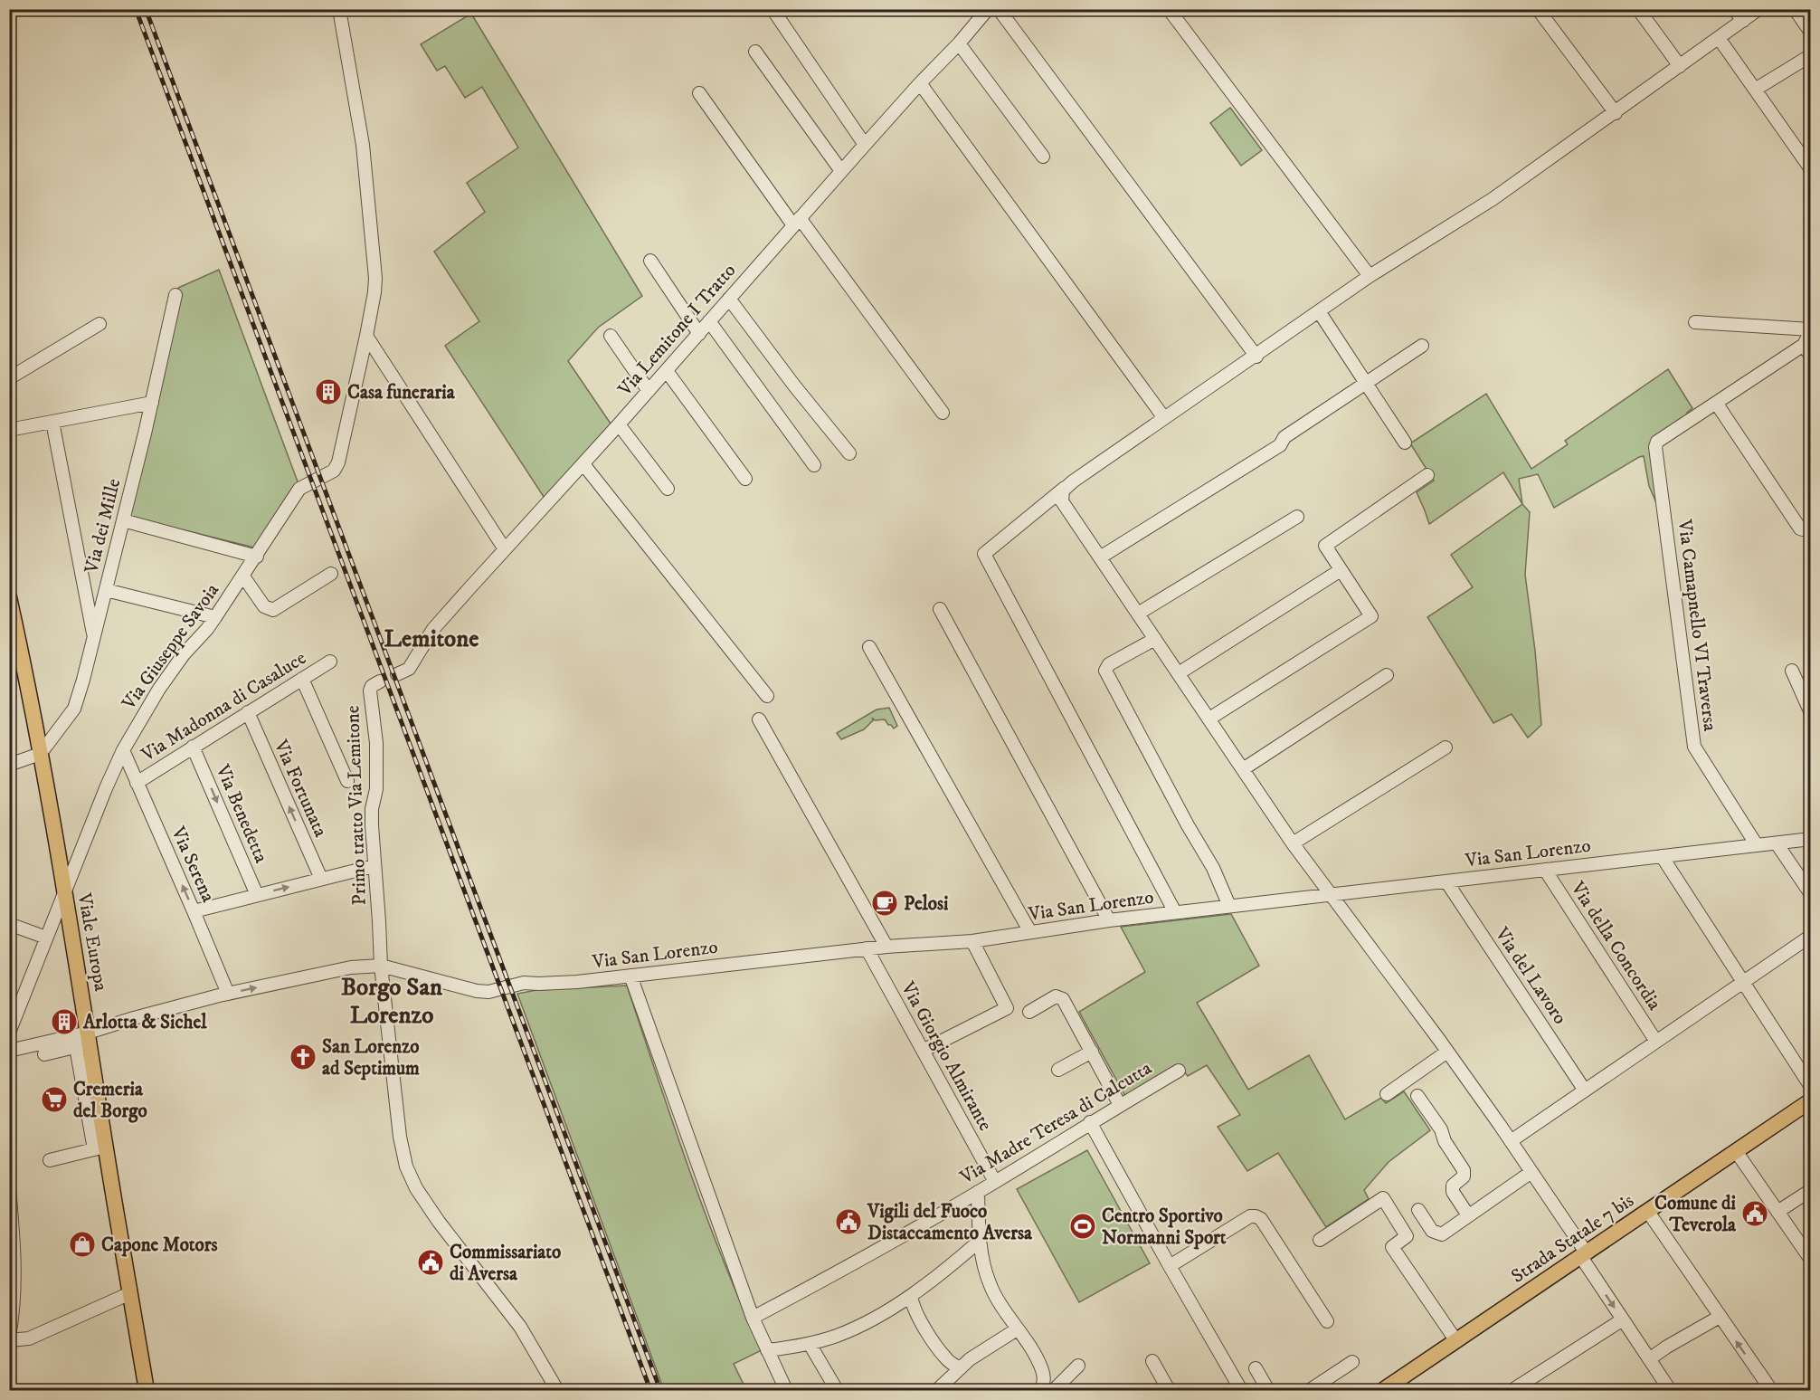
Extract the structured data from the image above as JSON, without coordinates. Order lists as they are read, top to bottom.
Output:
{
  "streets": {
    "main road": ["Viale Europa", "Strada Statale 7 bis"],
    "street": [
      "Via Lemitone I Tratto",
      "Via dei Mille",
      "Via Camapnello VI Traversa",
      "Via Giuseppe Savoia",
      "Via Madonna di Casaluce",
      "Via Fortunata",
      "Primo tratto Via Lemitone",
      "Via Benedetta",
      "Via San Lorenzo",
      "Via Serena",
      "Via della Concordia",
      "Via del Lavoro",
      "Via Giorgio Almirante",
      "Via Madre Teresa di Calcutta"
    ]
  },
  "crossings": [
    ["Via dei Mille", "Viale Europa"],
    ["Via Camapnello VI Traversa", "Via San Lorenzo"],
    ["Via Giuseppe Savoia", "Via Serena"],
    ["Via Giuseppe Savoia", "Viale Europa"],
    ["Via Madonna di Casaluce", "Via Fortunata"],
    ["Via Madonna di Casaluce", "Via Benedetta"],
    ["Via Madonna di Casaluce", "Via Serena"],
    ["Primo tratto Via Lemitone", "Via San Lorenzo"],
    ["Via San Lorenzo", "Via Serena"],
    ["Via San Lorenzo", "Viale Europa"],
    ["Via San Lorenzo", "Via della Concordia"],
    ["Via San Lorenzo", "Via del Lavoro"],
    ["Via San Lorenzo", "Via Giorgio Almirante"],
    ["Via Giorgio Almirante", "Via Madre Teresa di Calcutta"]
  ],
  "one_way": ["Via Benedetta", "Via Serena"],
  "districts": ["Lemitone", "Borgo San Lorenzo"],
  "places": {
    "building": ["Casa funeraria", "Arlotta & Sichel"],
    "cafe": ["Pelosi"],
    "church": ["San Lorenzo ad Septimum"],
    "supermarket": ["Cremeria del Borgo"],
    "public building": ["Comune di Teverola", "Vigili del Fuoco Distaccamento Aversa", "Commissariato di Aversa"],
    "sports": ["Centro Sportivo Normanni Sport"],
    "shop": ["Capone Motors"]
  }
}
